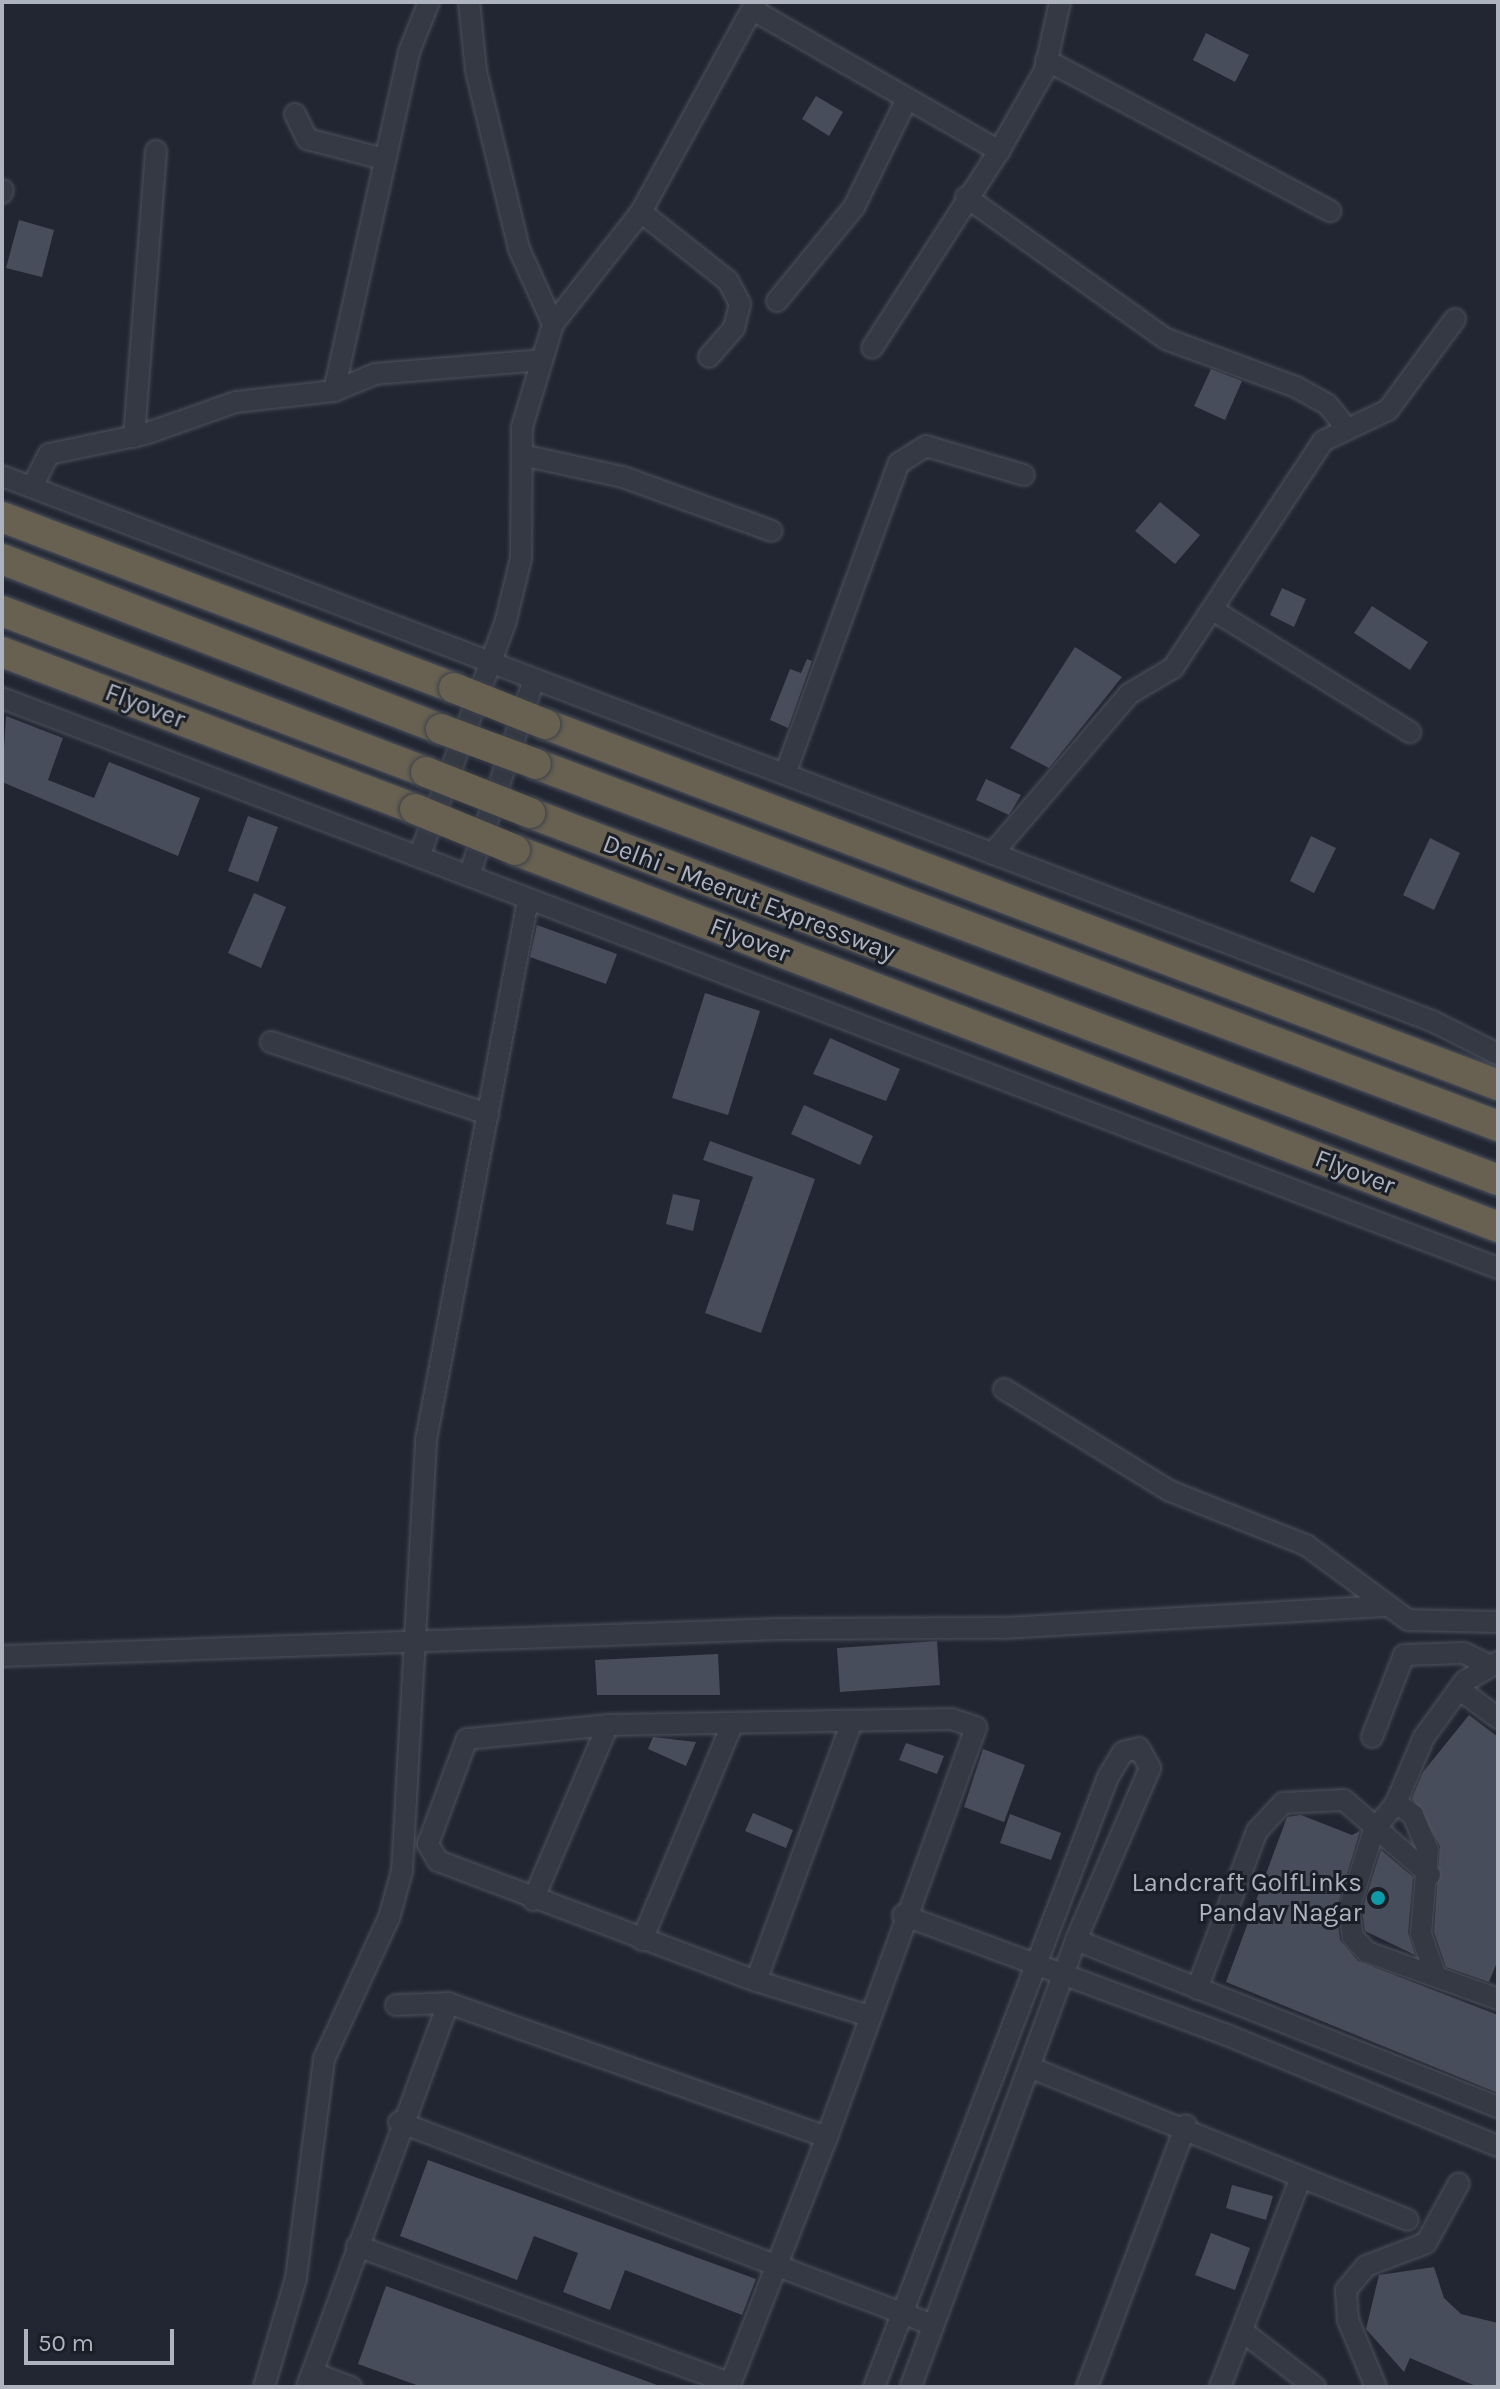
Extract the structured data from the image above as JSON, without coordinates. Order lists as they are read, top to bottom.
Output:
{
  "streets": {
    "highway": ["Flyover", "Delhi - Meerut Expressway"]
  },
  "places": ["Landcraft GolfLinks Pandav Nagar"],
  "scale_bar": "50 m"
}
